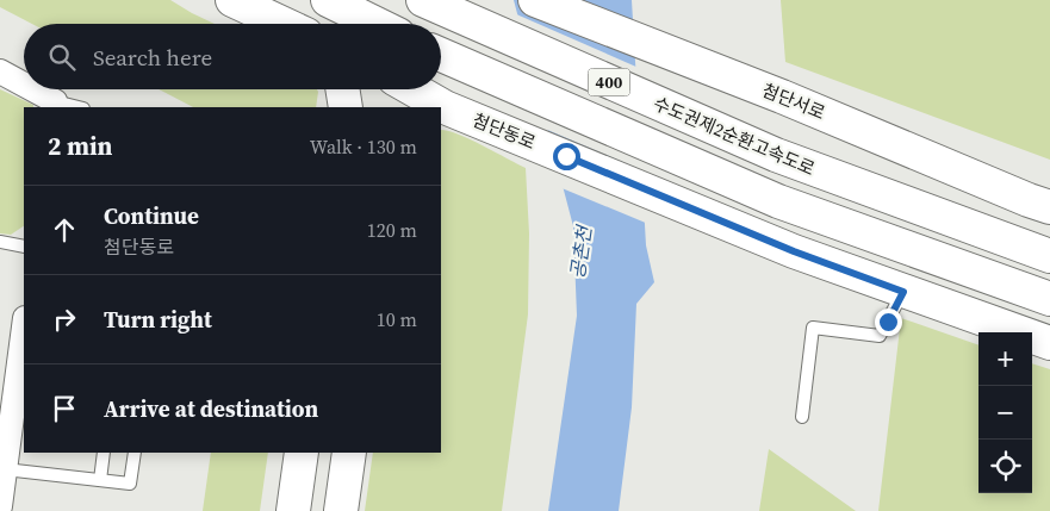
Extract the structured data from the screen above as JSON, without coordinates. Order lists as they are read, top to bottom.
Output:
{
  "streets": {
    "main road": [
      "400",
      "첨단서로",
      "첨단동로",
      "수도권제2순환고속도로"
    ]
  },
  "water": ["공촌천"],
  "page": {
    "search": "Search here",
    "heading": ["2 min", "Walk · 130 m"],
    "list": [
      ["Continue", "첨단동로", "120 m"],
      ["Turn right", "10 m"],
      "Arrive at destination"
    ],
    "map_buttons": ["+", "−"]
  }
}
